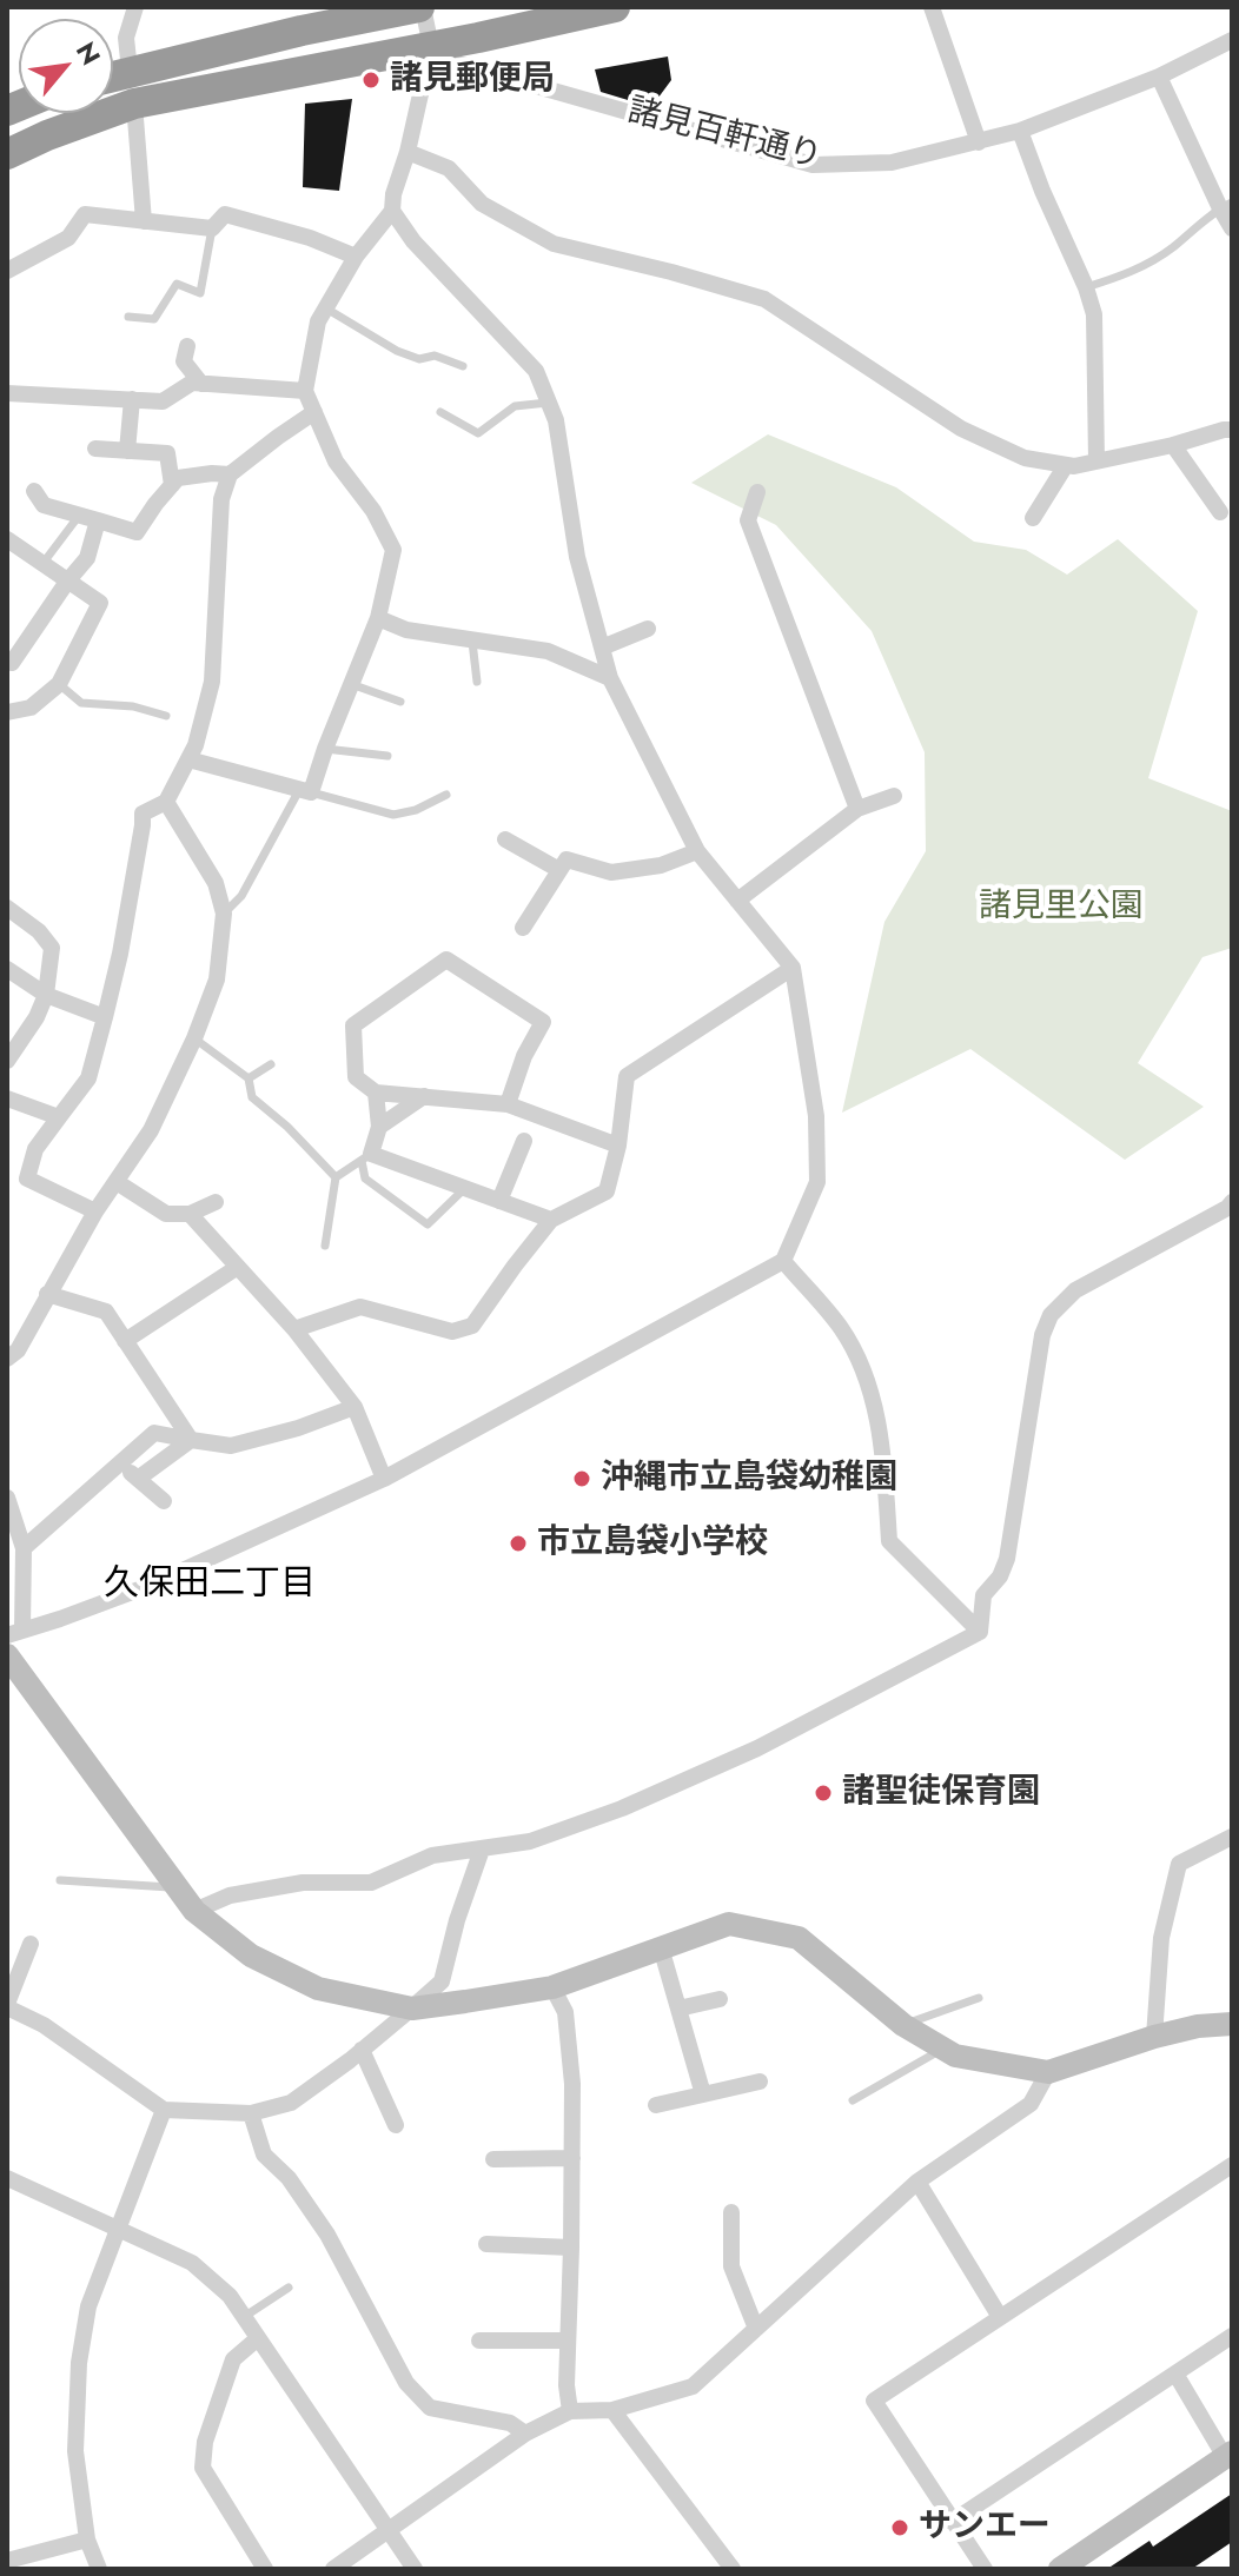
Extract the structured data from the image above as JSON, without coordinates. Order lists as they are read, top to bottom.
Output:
{
  "streets": {
    "street": ["諸見百軒通り"]
  },
  "districts": ["久保田二丁目"],
  "parks": ["諸見里公園"],
  "places": [
    "諸見郵便局",
    "沖縄市立島袋幼稚園",
    "市立島袋小学校",
    "諸聖徒保育園",
    "サンエー"
  ],
  "north": "top right"
}
